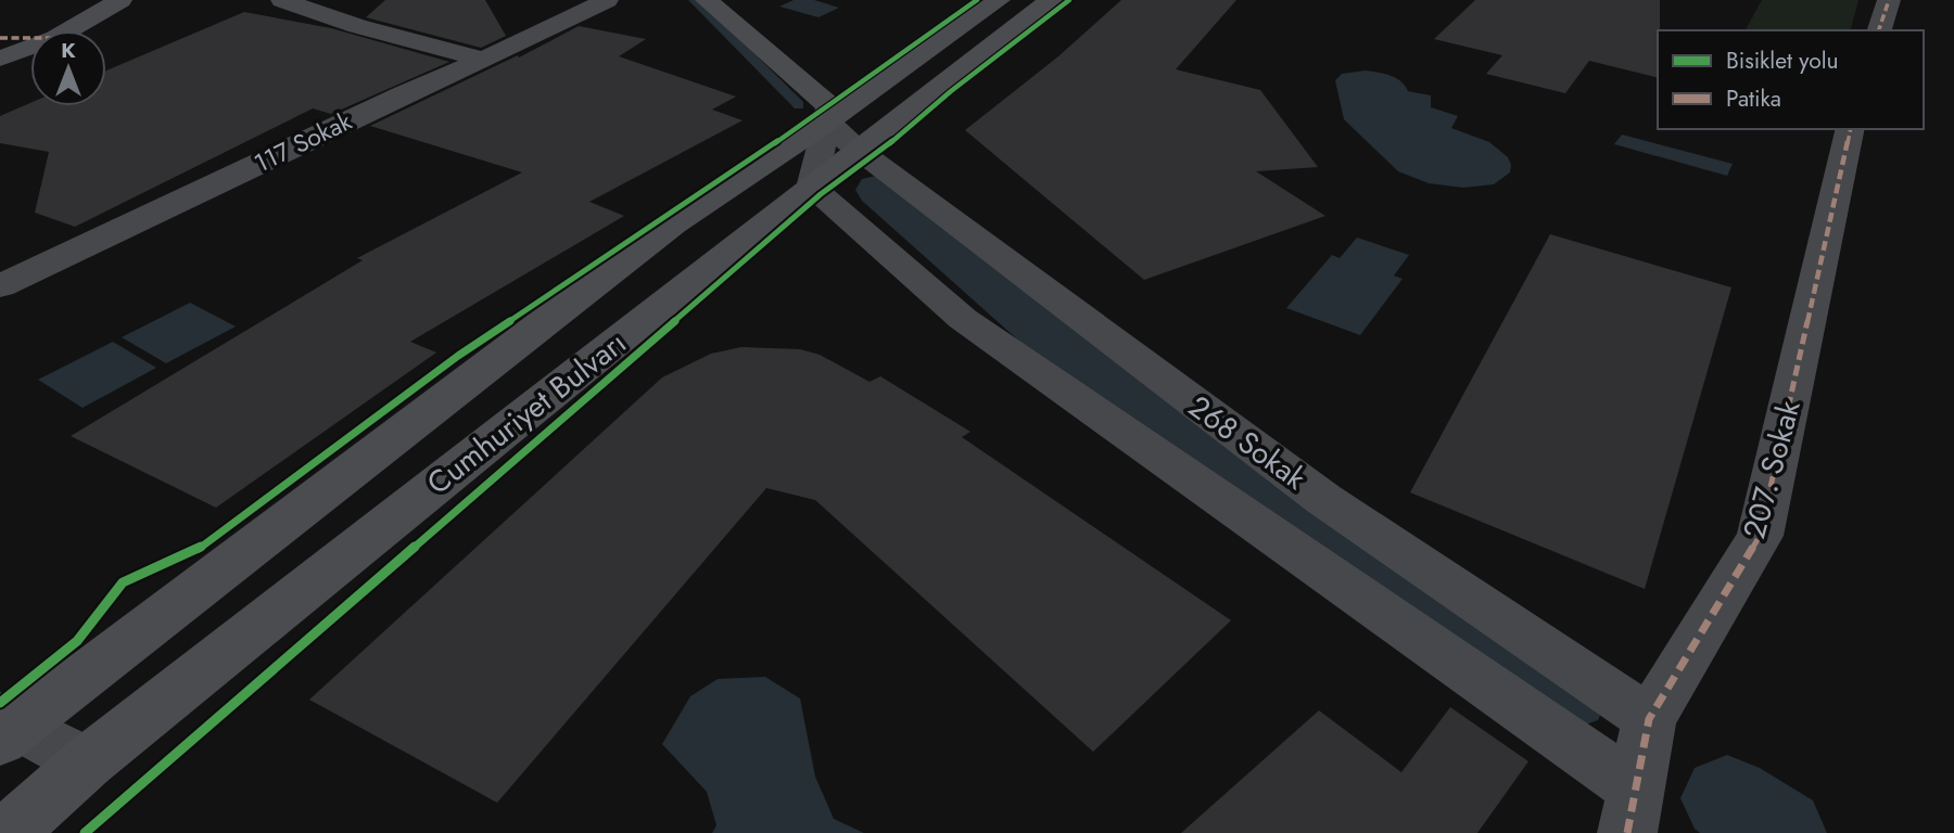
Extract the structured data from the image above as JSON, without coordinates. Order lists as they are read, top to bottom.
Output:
{
  "streets": {
    "main road": ["Cumhuriyet Bulvarı"],
    "street": ["117 Sokak", "268 Sokak", "207. Sokak"]
  },
  "crossings": [
    ["Cumhuriyet Bulvarı", "268 Sokak"],
    ["268 Sokak", "207. Sokak"]
  ],
  "legend": ["Bisiklet yolu", "Patika"],
  "north": "top"
}
